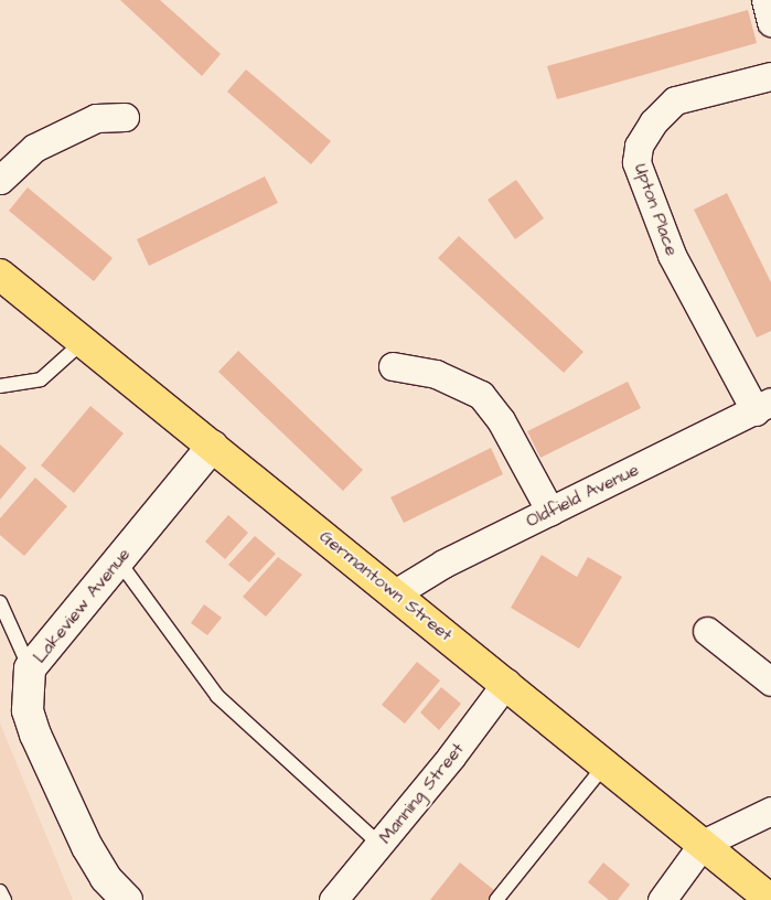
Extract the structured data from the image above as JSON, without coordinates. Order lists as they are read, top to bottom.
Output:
{
  "streets": {
    "main road": ["Germantown Street"],
    "street": [
      "Upton Place",
      "Oldfield Avenue",
      "Lakeview Avenue",
      "Manning Street"
    ]
  },
  "crossings": [
    ["Upton Place", "Oldfield Avenue"],
    ["Oldfield Avenue", "Germantown Street"],
    ["Germantown Street", "Lakeview Avenue"],
    ["Germantown Street", "Manning Street"]
  ]
}
